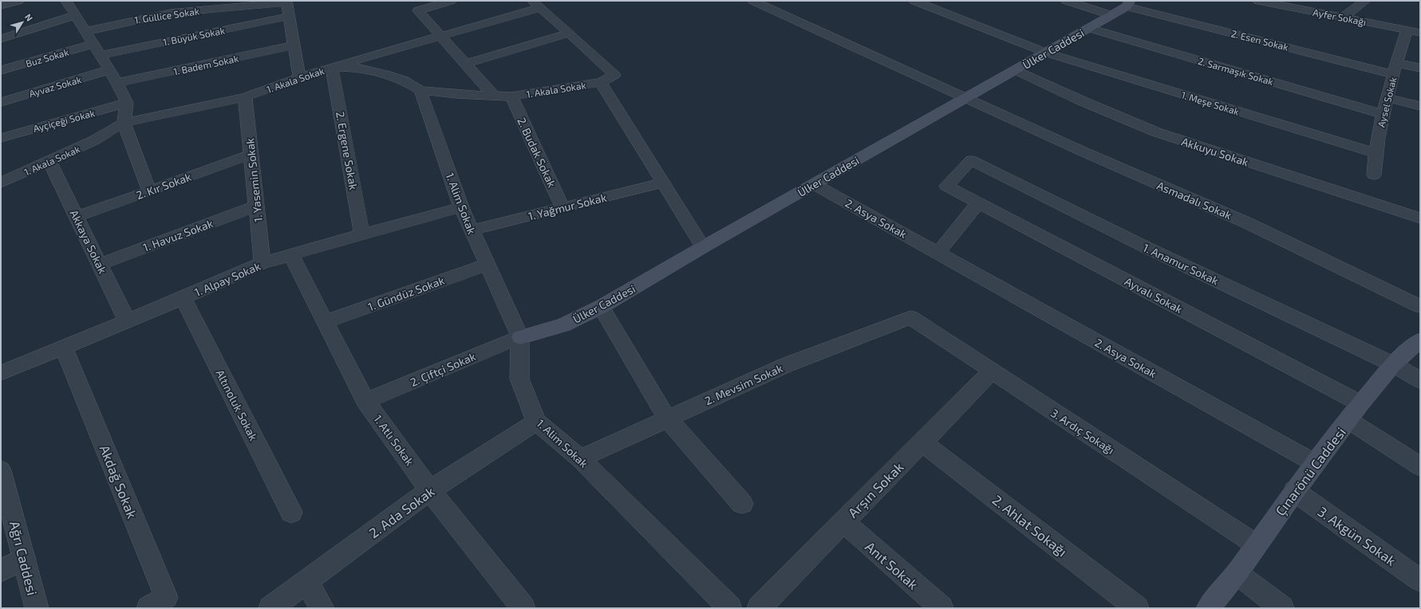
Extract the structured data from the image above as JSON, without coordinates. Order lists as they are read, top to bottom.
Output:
{
  "streets": {
    "main road": ["Ülker Caddesi", "Çınarönü Caddesi"],
    "street": [
      "1. Güllice Sokak",
      "Ayfer Sokağı",
      "1. Büyük Sokak",
      "2. Esen Sokak",
      "Buz Sokak",
      "1. Badem Sokak",
      "2. Sarmaşık Sokak",
      "1. Akala Sokak",
      "Ayvaz Sokak",
      "Aysel Sokak",
      "1. Meşe Sokak",
      "Ayçiçeği Sokak",
      "2. Ergene Sokak",
      "Akkuyu Sokak",
      "2. Budak Sokak",
      "1. Yasemin Sokak",
      "2. Kır Sokak",
      "Asmadalı Sokak",
      "1. Alim Sokak",
      "1. Yağmur Sokak",
      "2. Asya Sokak",
      "1. Havuz Sokak",
      "Akkaya Sokak",
      "1. Anamur Sokak",
      "1. Alpay Sokak",
      "1. Gündüz Sokak",
      "Ayvalı Sokak",
      "2. Çiftçi Sokak",
      "2. Mevsim Sokak",
      "Altınoluk Sokak",
      "3. Ardıç Sokağı",
      "1. Atlı Sokak",
      "Akdağ Sokak",
      "Arşın Sokak",
      "2. Ada Sokak",
      "2. Ahlat Sokağı",
      "3. Akgün Sokak",
      "Ağrı Caddesi",
      "Anıt Sokak"
    ]
  },
  "crossings": [
    ["Ayfer Sokağı", "Aysel Sokak"],
    ["2. Esen Sokak", "Ülker Caddesi"],
    ["2. Esen Sokak", "Aysel Sokak"],
    ["Ülker Caddesi", "2. Sarmaşık Sokak"],
    ["Ülker Caddesi", "1. Meşe Sokak"],
    ["Ülker Caddesi", "Akkuyu Sokak"],
    ["Ülker Caddesi", "Asmadalı Sokak"],
    ["Ülker Caddesi", "1. Alim Sokak"],
    ["Ülker Caddesi", "2. Asya Sokak"],
    ["Ülker Caddesi", "2. Çiftçi Sokak"],
    ["2. Sarmaşık Sokak", "Aysel Sokak"],
    ["1. Akala Sokak", "2. Ergene Sokak"],
    ["1. Akala Sokak", "2. Budak Sokak"],
    ["1. Akala Sokak", "1. Yasemin Sokak"],
    ["1. Akala Sokak", "1. Alim Sokak"],
    ["1. Akala Sokak", "Akkaya Sokak"],
    ["Aysel Sokak", "1. Meşe Sokak"],
    ["2. Ergene Sokak", "1. Alpay Sokak"],
    ["2. Budak Sokak", "1. Yağmur Sokak"],
    ["1. Yasemin Sokak", "2. Kır Sokak"],
    ["1. Yasemin Sokak", "1. Havuz Sokak"],
    ["1. Yasemin Sokak", "1. Alpay Sokak"],
    ["2. Kır Sokak", "Akkaya Sokak"],
    ["1. Alim Sokak", "1. Yağmur Sokak"],
    ["1. Alim Sokak", "1. Alpay Sokak"],
    ["1. Alim Sokak", "1. Gündüz Sokak"],
    ["1. Alim Sokak", "2. Çiftçi Sokak"],
    ["1. Alim Sokak", "2. Mevsim Sokak"],
    ["1. Alim Sokak", "2. Ada Sokak"],
    ["2. Asya Sokak", "Çınarönü Caddesi"],
    ["1. Havuz Sokak", "Akkaya Sokak"],
    ["Akkaya Sokak", "1. Alpay Sokak"],
    ["1. Anamur Sokak", "Ayvalı Sokak"],
    ["1. Anamur Sokak", "Çınarönü Caddesi"],
    ["1. Alpay Sokak", "Altınoluk Sokak"],
    ["1. Alpay Sokak", "1. Atlı Sokak"],
    ["1. Alpay Sokak", "Akdağ Sokak"],
    ["1. Gündüz Sokak", "1. Atlı Sokak"],
    ["Ayvalı Sokak", "Çınarönü Caddesi"],
    ["2. Çiftçi Sokak", "1. Atlı Sokak"],
    ["2. Mevsim Sokak", "3. Ardıç Sokağı"],
    ["3. Ardıç Sokağı", "Çınarönü Caddesi"],
    ["3. Ardıç Sokağı", "Arşın Sokak"],
    ["1. Atlı Sokak", "2. Ada Sokak"],
    ["Çınarönü Caddesi", "3. Akgün Sokak"],
    ["Arşın Sokak", "2. Ahlat Sokağı"],
    ["Arşın Sokak", "Anıt Sokak"]
  ],
  "north": "top right"
}
